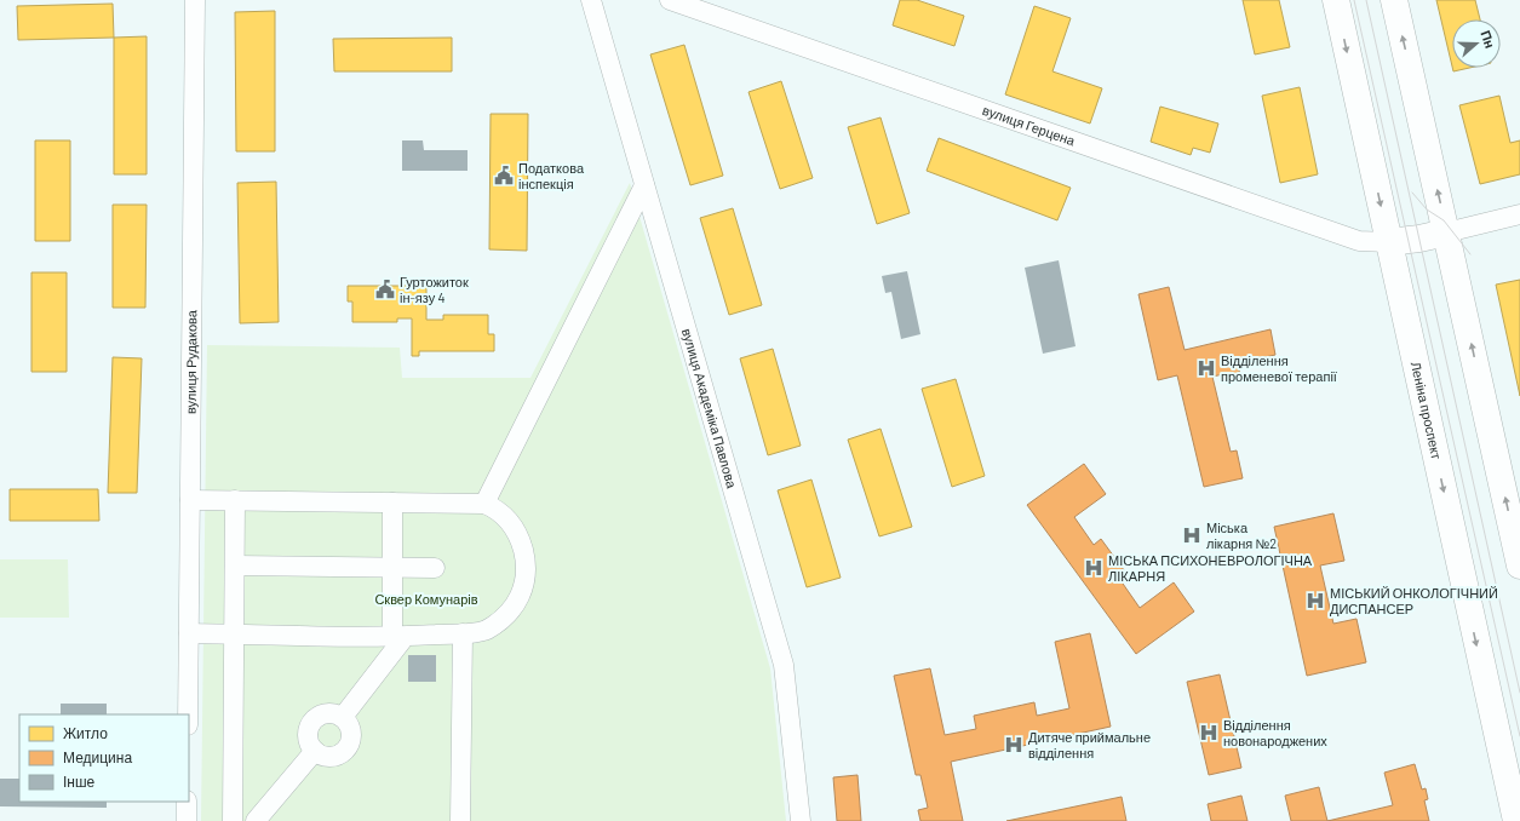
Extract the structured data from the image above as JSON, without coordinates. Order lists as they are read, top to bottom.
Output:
{
  "streets": {
    "main road": ["Леніна проспект"],
    "street": ["вулиця Герцена", "вулиця Рудакова", "вулиця Академіка Павлова"]
  },
  "crossings": [
    ["вулиця Герцена", "Леніна проспект"]
  ],
  "parks": ["Сквер Комунарів"],
  "places": {
    "public building": ["Податкова інспекція", "Гуртожиток ін-язу 4"],
    "hospital": [
      "Відділення променевої терапії",
      "Міська лікарня №2",
      "МІСЬКА ПСИХОНЕВРОЛОГІЧНА ЛІКАРНЯ",
      "МІСЬКИЙ ОНКОЛОГІЧНИЙ ДИСПАНСЕР",
      "Відділення новонароджених",
      "Дитяче приймальне відділення"
    ]
  },
  "legend": ["Житло", "Медицина", "Інше"],
  "north": "right"
}
